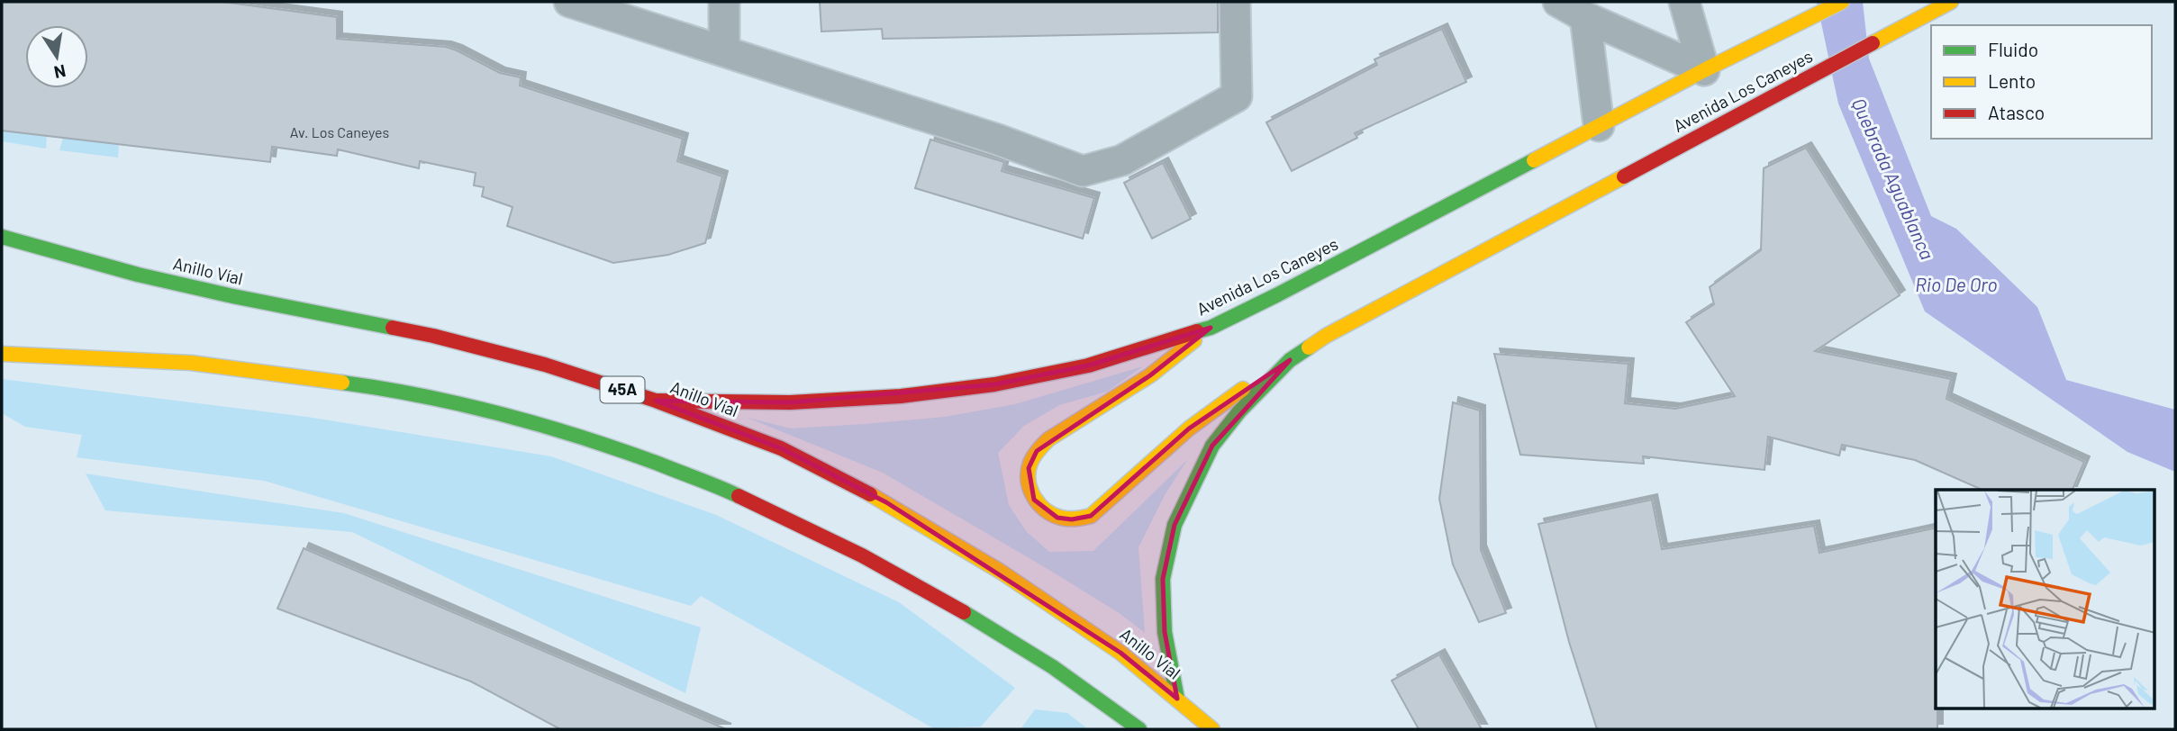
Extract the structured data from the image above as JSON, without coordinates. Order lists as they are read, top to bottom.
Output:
{
  "streets": {
    "main road": ["Avenida Los Caneyes", "Anillo Víal", "45A"]
  },
  "crossings": [
    ["Avenida Los Caneyes", "Anillo Víal"]
  ],
  "water": ["Quebrada Aguablanca", "Rio De Oro"],
  "house_numbers": ["Av. Los Caneyes"],
  "legend": ["Fluido", "Lento", "Atasco"],
  "north": "bottom"
}
